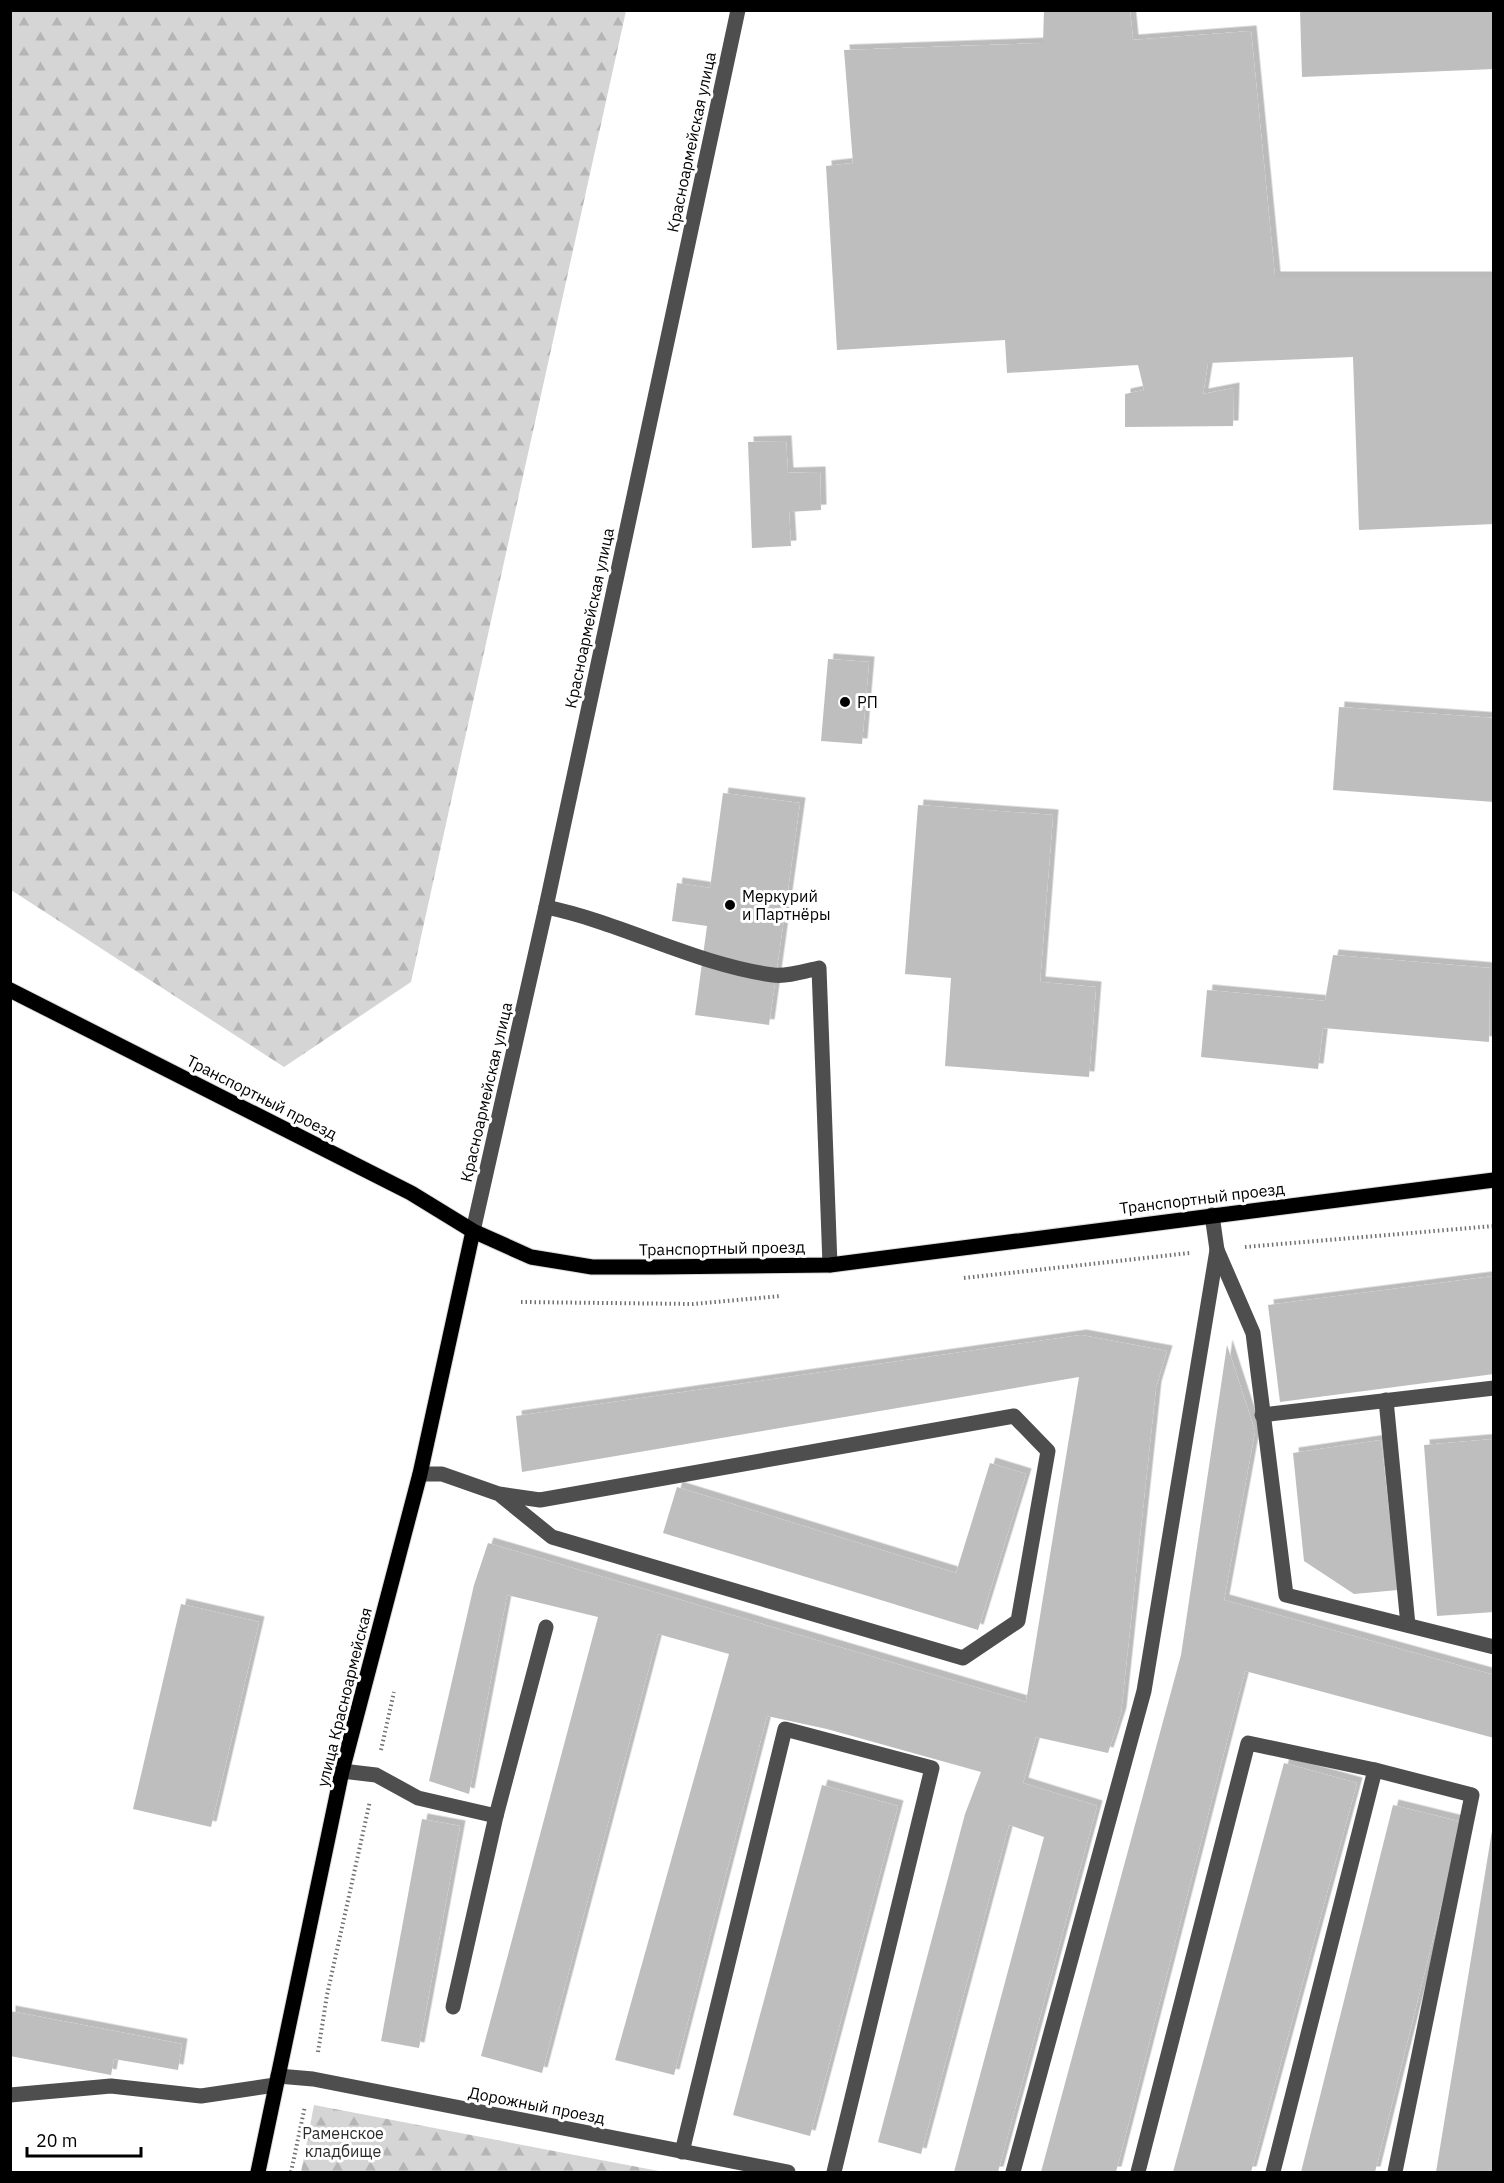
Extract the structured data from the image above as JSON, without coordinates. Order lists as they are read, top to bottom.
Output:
{
  "streets": {
    "main road": ["Транспортный проезд", "улица Красноармейская"],
    "street": ["Красноармейская улица", "Дорожный проезд"]
  },
  "crossings": [
    ["Красноармейская улица", "Транспортный проезд"],
    ["Красноармейская улица", "улица Красноармейская"],
    ["Транспортный проезд", "улица Красноармейская"],
    ["улица Красноармейская", "Дорожный проезд"]
  ],
  "parks": ["Раменское кладбище"],
  "places": ["РП", "Меркурий и Партнёры"],
  "scale_bar": "20 m"
}
